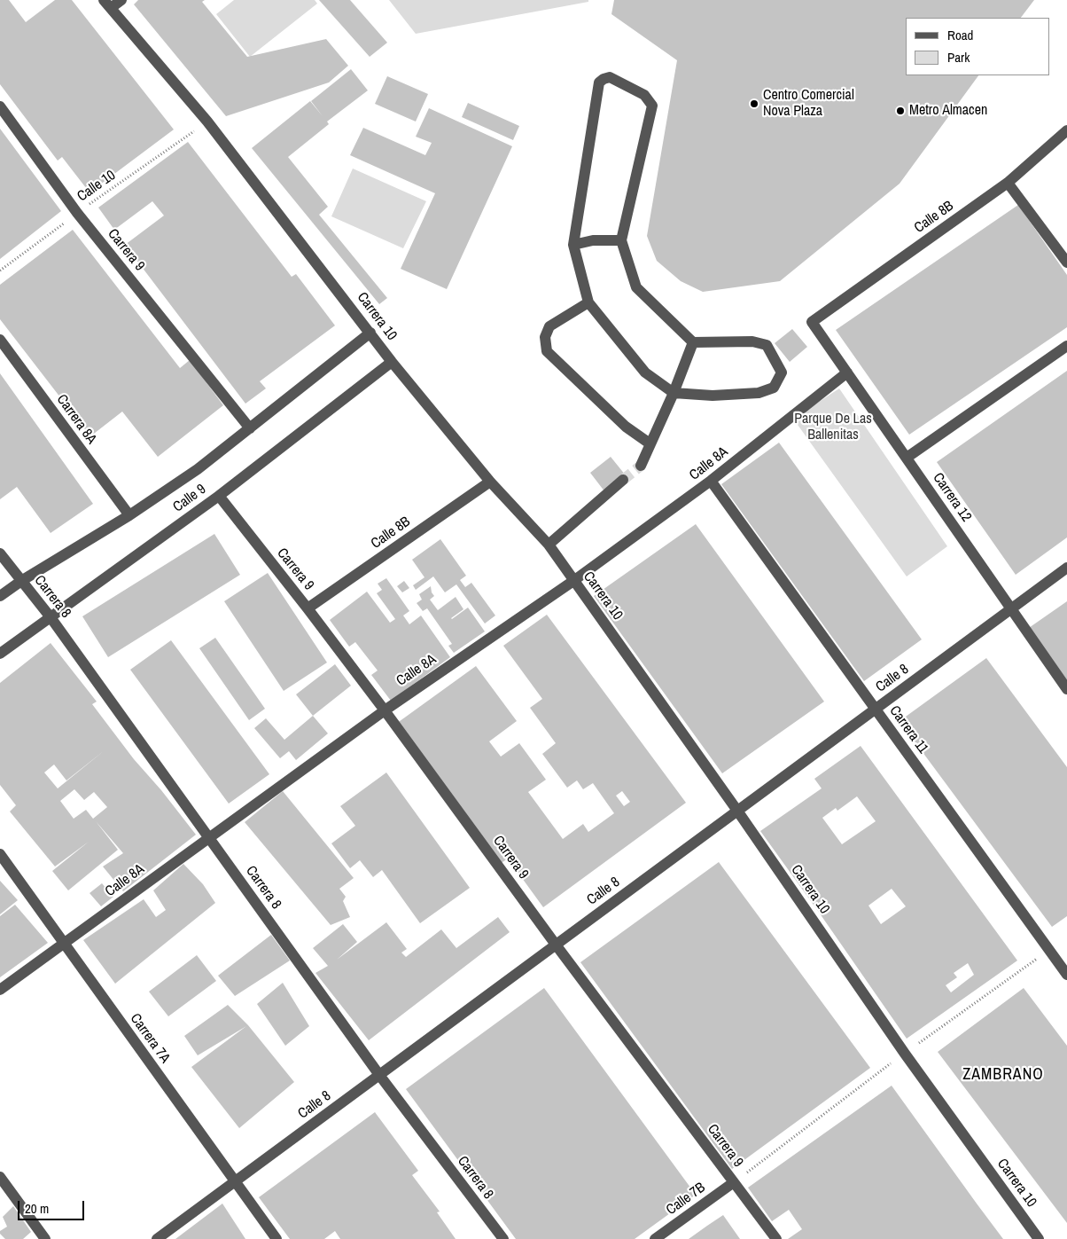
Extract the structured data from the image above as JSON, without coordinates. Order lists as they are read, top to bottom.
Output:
{
  "streets": {
    "street": [
      "Calle 8B",
      "Carrera 9",
      "Carrera 10",
      "Carrera 8A",
      "Calle 8A",
      "Carrera 12",
      "Calle 9",
      "Carrera 8",
      "Calle 8",
      "Carrera 11",
      "Carrera 7A",
      "Calle 7B"
    ],
    "path": ["Calle 10"]
  },
  "crossings": [
    ["Calle 10", "Carrera 9"],
    ["Calle 10", "Carrera 10"],
    ["Calle 8B", "Carrera 9"],
    ["Calle 8B", "Carrera 10"],
    ["Calle 8B", "Carrera 12"],
    ["Carrera 9", "Calle 8A"],
    ["Carrera 9", "Calle 9"],
    ["Carrera 9", "Calle 8"],
    ["Carrera 9", "Calle 7B"],
    ["Carrera 10", "Calle 8A"],
    ["Carrera 10", "Calle 9"],
    ["Carrera 10", "Calle 8"],
    ["Carrera 8A", "Calle 9"],
    ["Calle 8A", "Carrera 12"],
    ["Calle 8A", "Carrera 8"],
    ["Calle 8A", "Carrera 11"],
    ["Calle 8A", "Carrera 7A"],
    ["Carrera 12", "Calle 8"],
    ["Calle 9", "Carrera 8"],
    ["Carrera 8", "Calle 8"],
    ["Calle 8", "Carrera 11"],
    ["Calle 8", "Carrera 7A"]
  ],
  "districts": ["ZAMBRANO"],
  "parks": ["Parque De Las Ballenitas"],
  "places": ["Centro Comercial Nova Plaza", "Metro Almacen"],
  "legend": ["Road", "Park"],
  "scale_bar": "20 m"
}
